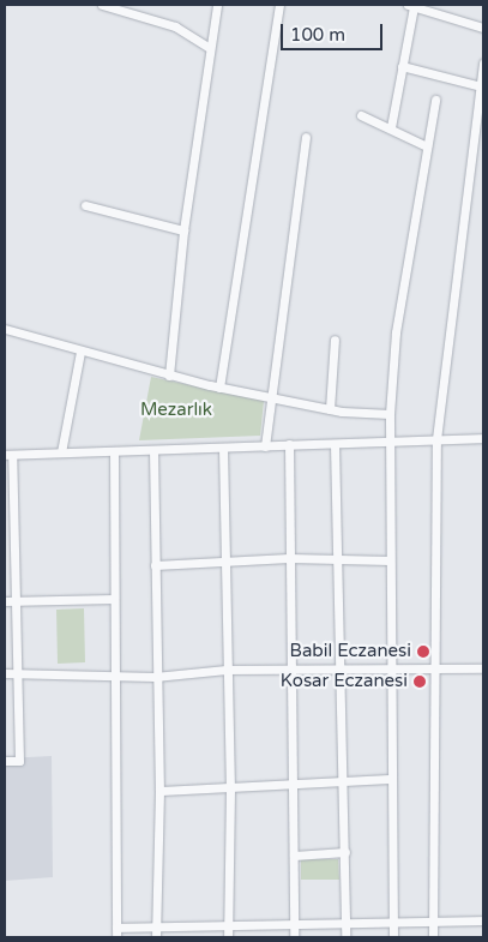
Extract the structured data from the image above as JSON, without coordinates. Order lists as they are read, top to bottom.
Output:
{
  "parks": ["Mezarlık"],
  "places": ["Babil Eczanesi", "Kosar Eczanesi"],
  "scale_bar": "100 m"
}
